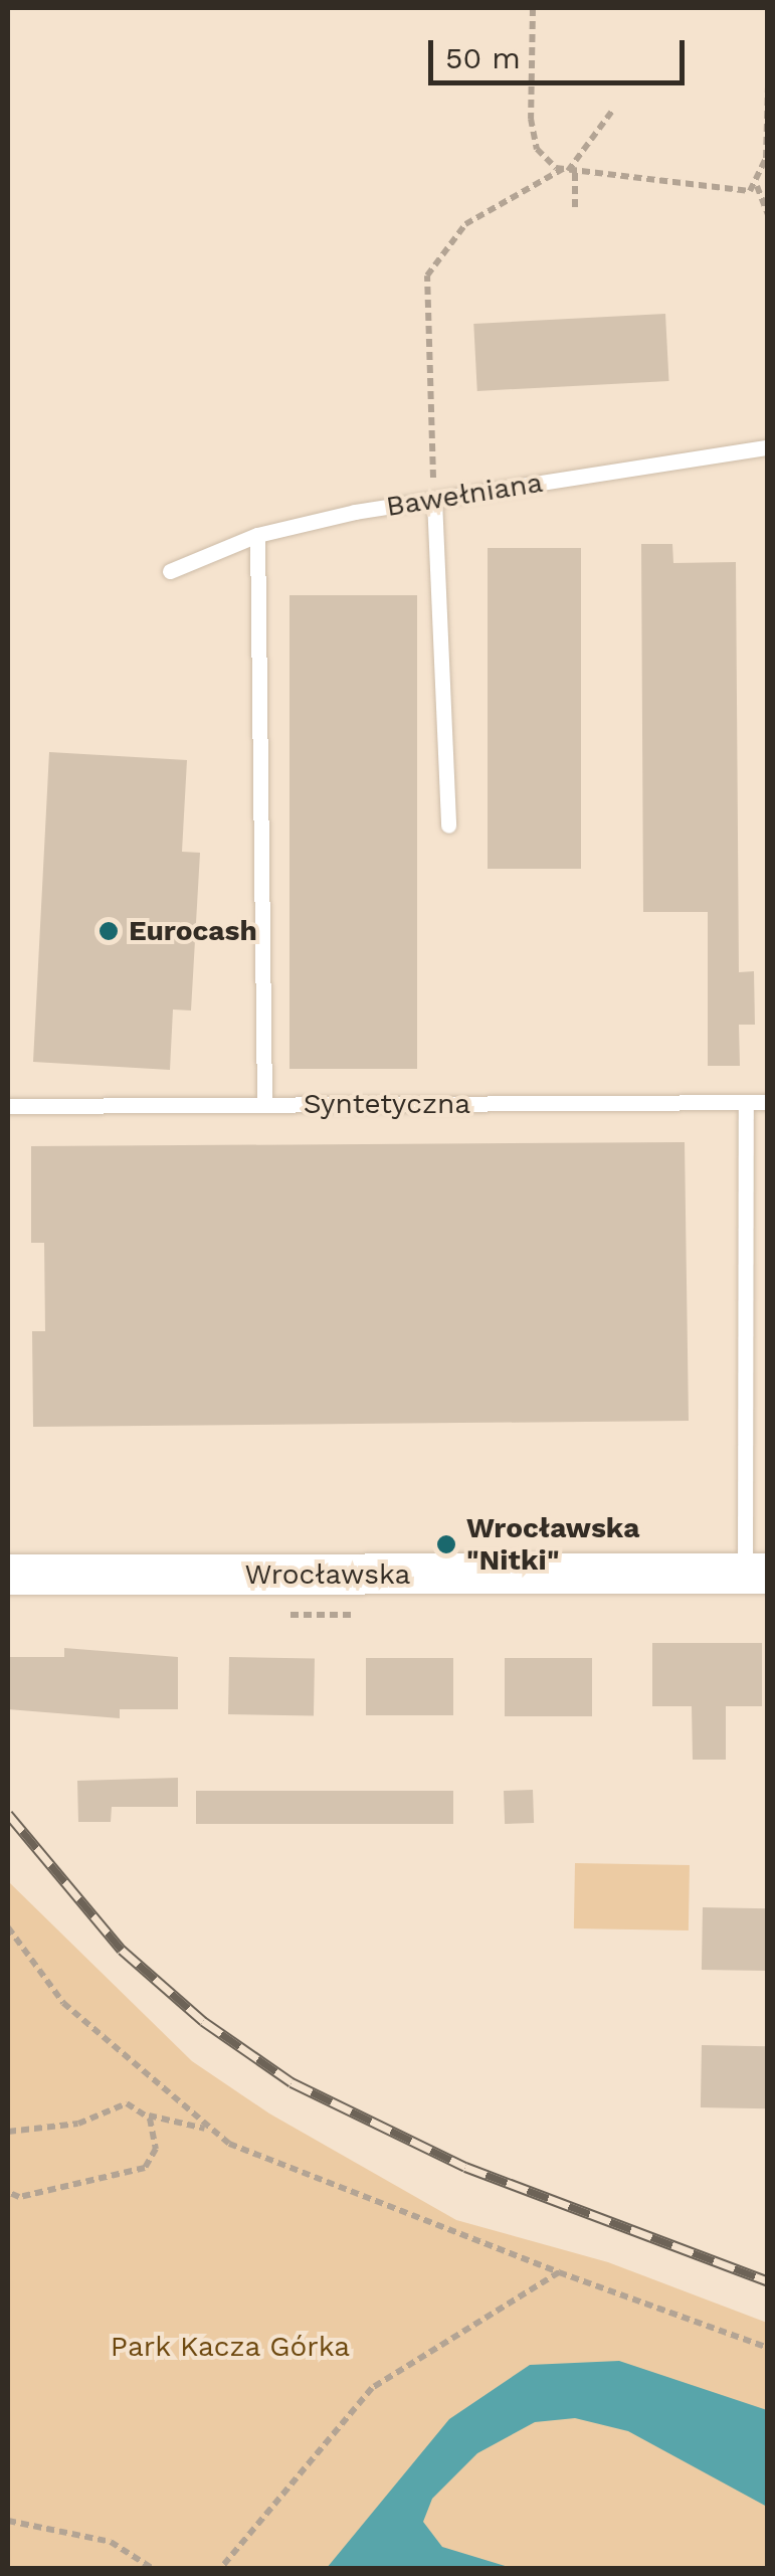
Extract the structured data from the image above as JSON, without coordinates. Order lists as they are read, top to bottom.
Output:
{
  "streets": {
    "street": ["Wrocławska"],
    "lane": ["Bawełniana", "Syntetyczna"]
  },
  "parks": ["Park Kacza Górka"],
  "places": ["Eurocash", "Wrocławska \"Nitki\""],
  "scale_bar": "50 m"
}
